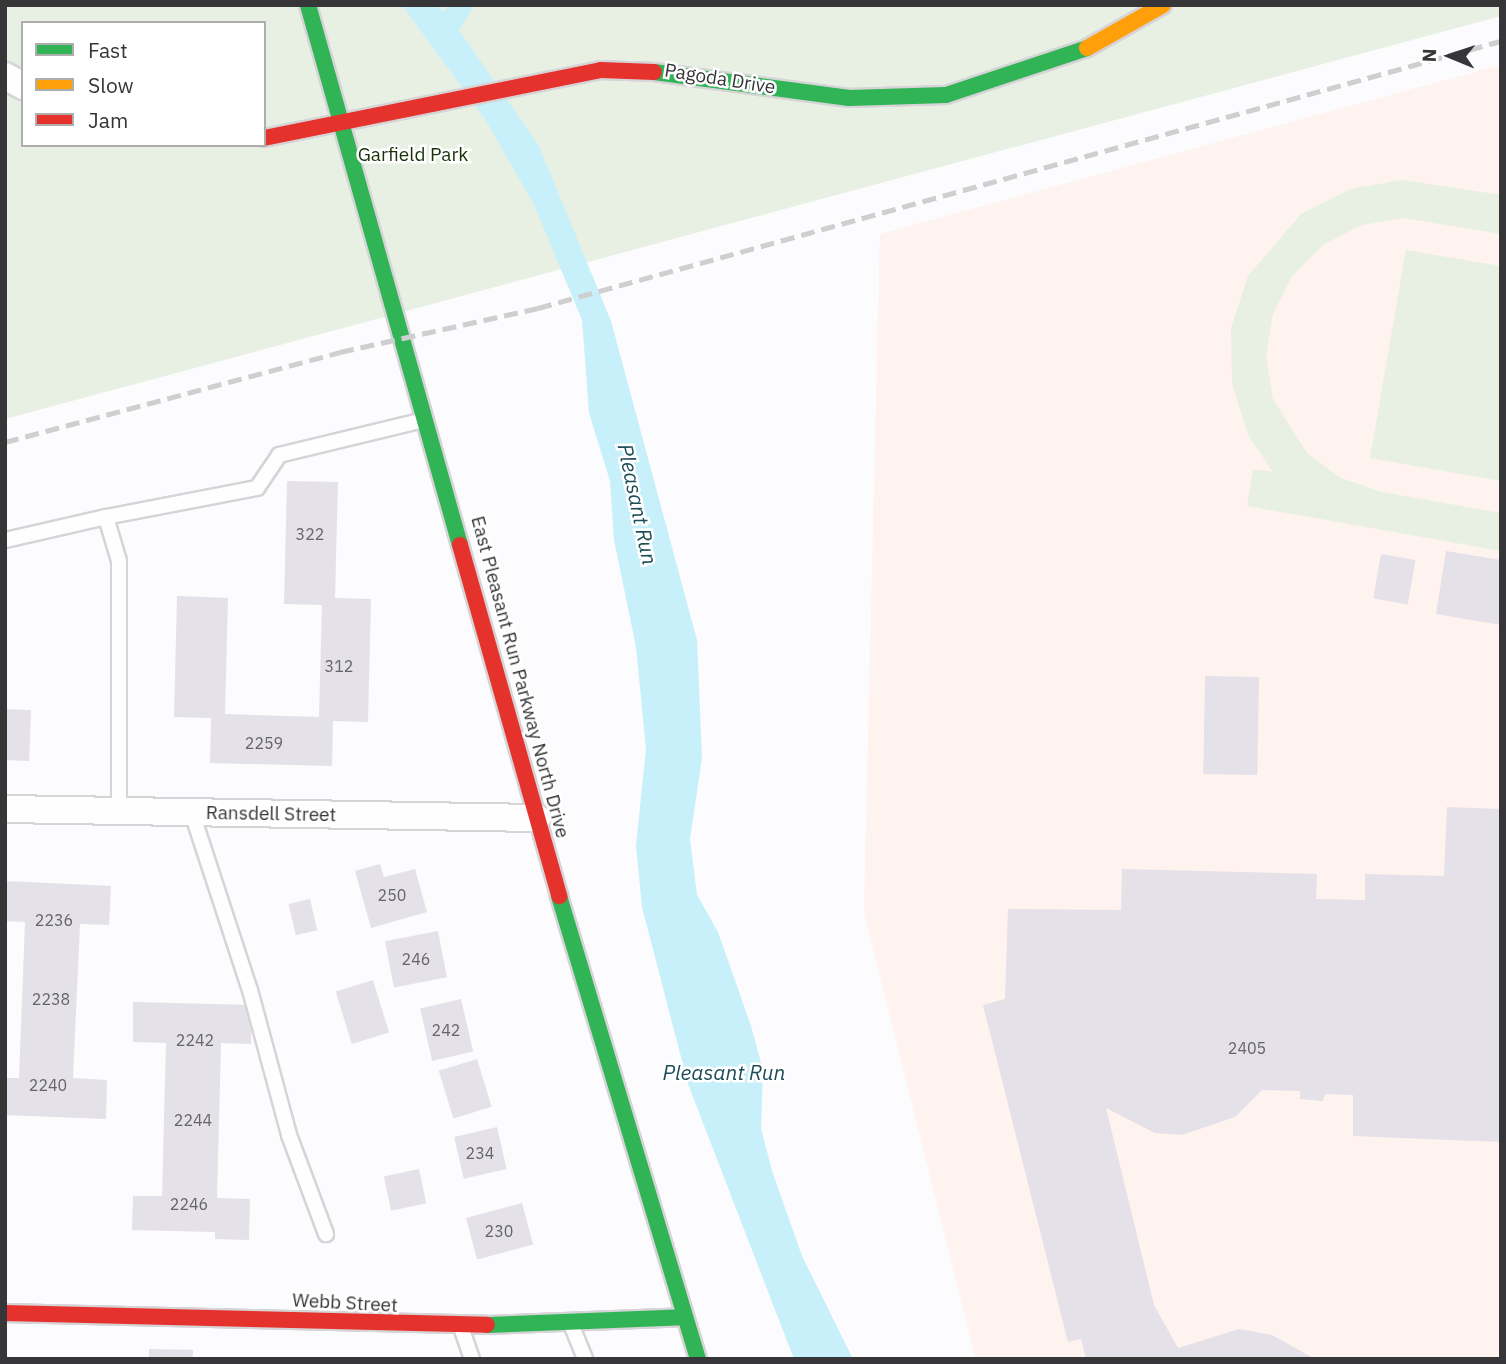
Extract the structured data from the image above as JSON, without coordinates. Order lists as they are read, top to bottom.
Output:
{
  "streets": {
    "street": [
      "Pagoda Drive",
      "East Pleasant Run Parkway North Drive",
      "Ransdell Street",
      "Webb Street"
    ]
  },
  "crossings": [
    ["Pagoda Drive", "East Pleasant Run Parkway North Drive"],
    ["East Pleasant Run Parkway North Drive", "Ransdell Street"],
    ["East Pleasant Run Parkway North Drive", "Webb Street"]
  ],
  "water": ["Pleasant Run"],
  "parks": ["Garfield Park"],
  "house_numbers": [
    "322",
    "312",
    "2259",
    "250",
    "2236",
    "246",
    "2238",
    "242",
    "2242",
    "2405",
    "2240",
    "2244",
    "234",
    "2246",
    "230"
  ],
  "legend": ["Fast", "Slow", "Jam"],
  "north": "left"
}
